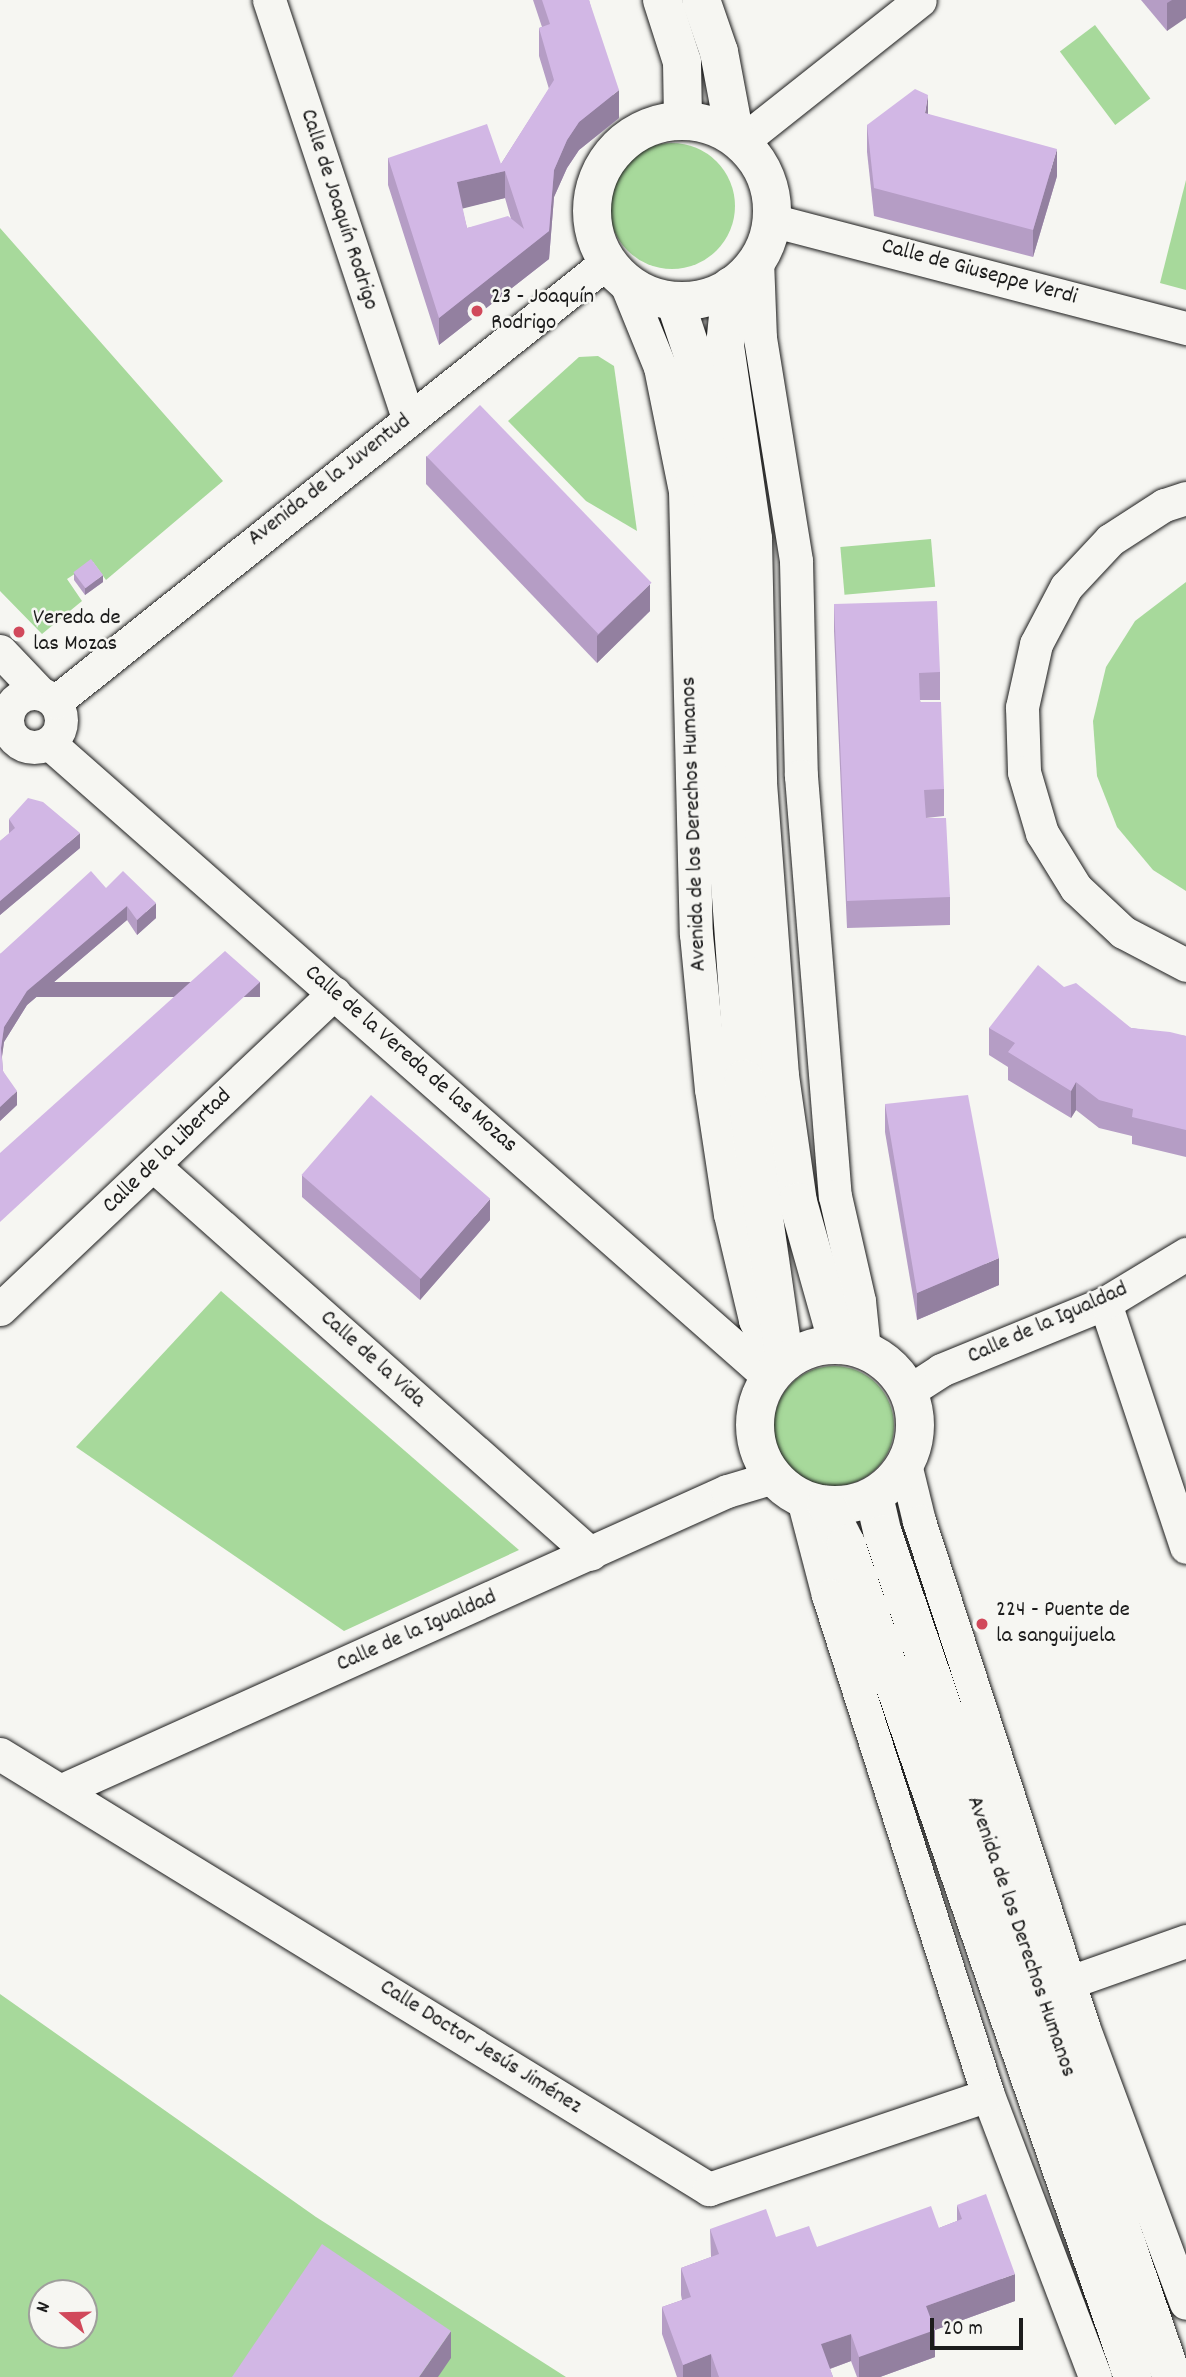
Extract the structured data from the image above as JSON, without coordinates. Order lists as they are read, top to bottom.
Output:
{
  "streets": {
    "main road": ["Avenida de los Derechos Humanos"],
    "street": [
      "Calle de Joaquín Rodrigo",
      "Calle de Giuseppe Verdi",
      "Avenida de la Juventud",
      "Calle de la Vereda de las Mozas",
      "Calle de la Libertad",
      "Calle de la Igualdad",
      "Calle de la Vida",
      "Calle Doctor Jesús Jiménez"
    ]
  },
  "crossings": [
    ["Calle de Joaquín Rodrigo", "Avenida de la Juventud"],
    ["Calle de Giuseppe Verdi", "Avenida de la Juventud"],
    ["Calle de Giuseppe Verdi", "Avenida de los Derechos Humanos"],
    ["Avenida de la Juventud", "Avenida de los Derechos Humanos"],
    ["Avenida de la Juventud", "Calle de la Vereda de las Mozas"],
    ["Avenida de los Derechos Humanos", "Calle de la Vereda de las Mozas"],
    ["Avenida de los Derechos Humanos", "Calle de la Igualdad"],
    ["Calle de la Vereda de las Mozas", "Calle de la Libertad"],
    ["Calle de la Vereda de las Mozas", "Calle de la Igualdad"],
    ["Calle de la Libertad", "Calle de la Vida"],
    ["Calle de la Igualdad", "Calle de la Vida"],
    ["Calle de la Igualdad", "Calle Doctor Jesús Jiménez"]
  ],
  "places": ["23 - Joaquín Rodrigo", "Vereda de las Mozas", "224 - Puente de la sanguijuela"],
  "scale_bar": "20 m",
  "north": "left"
}
